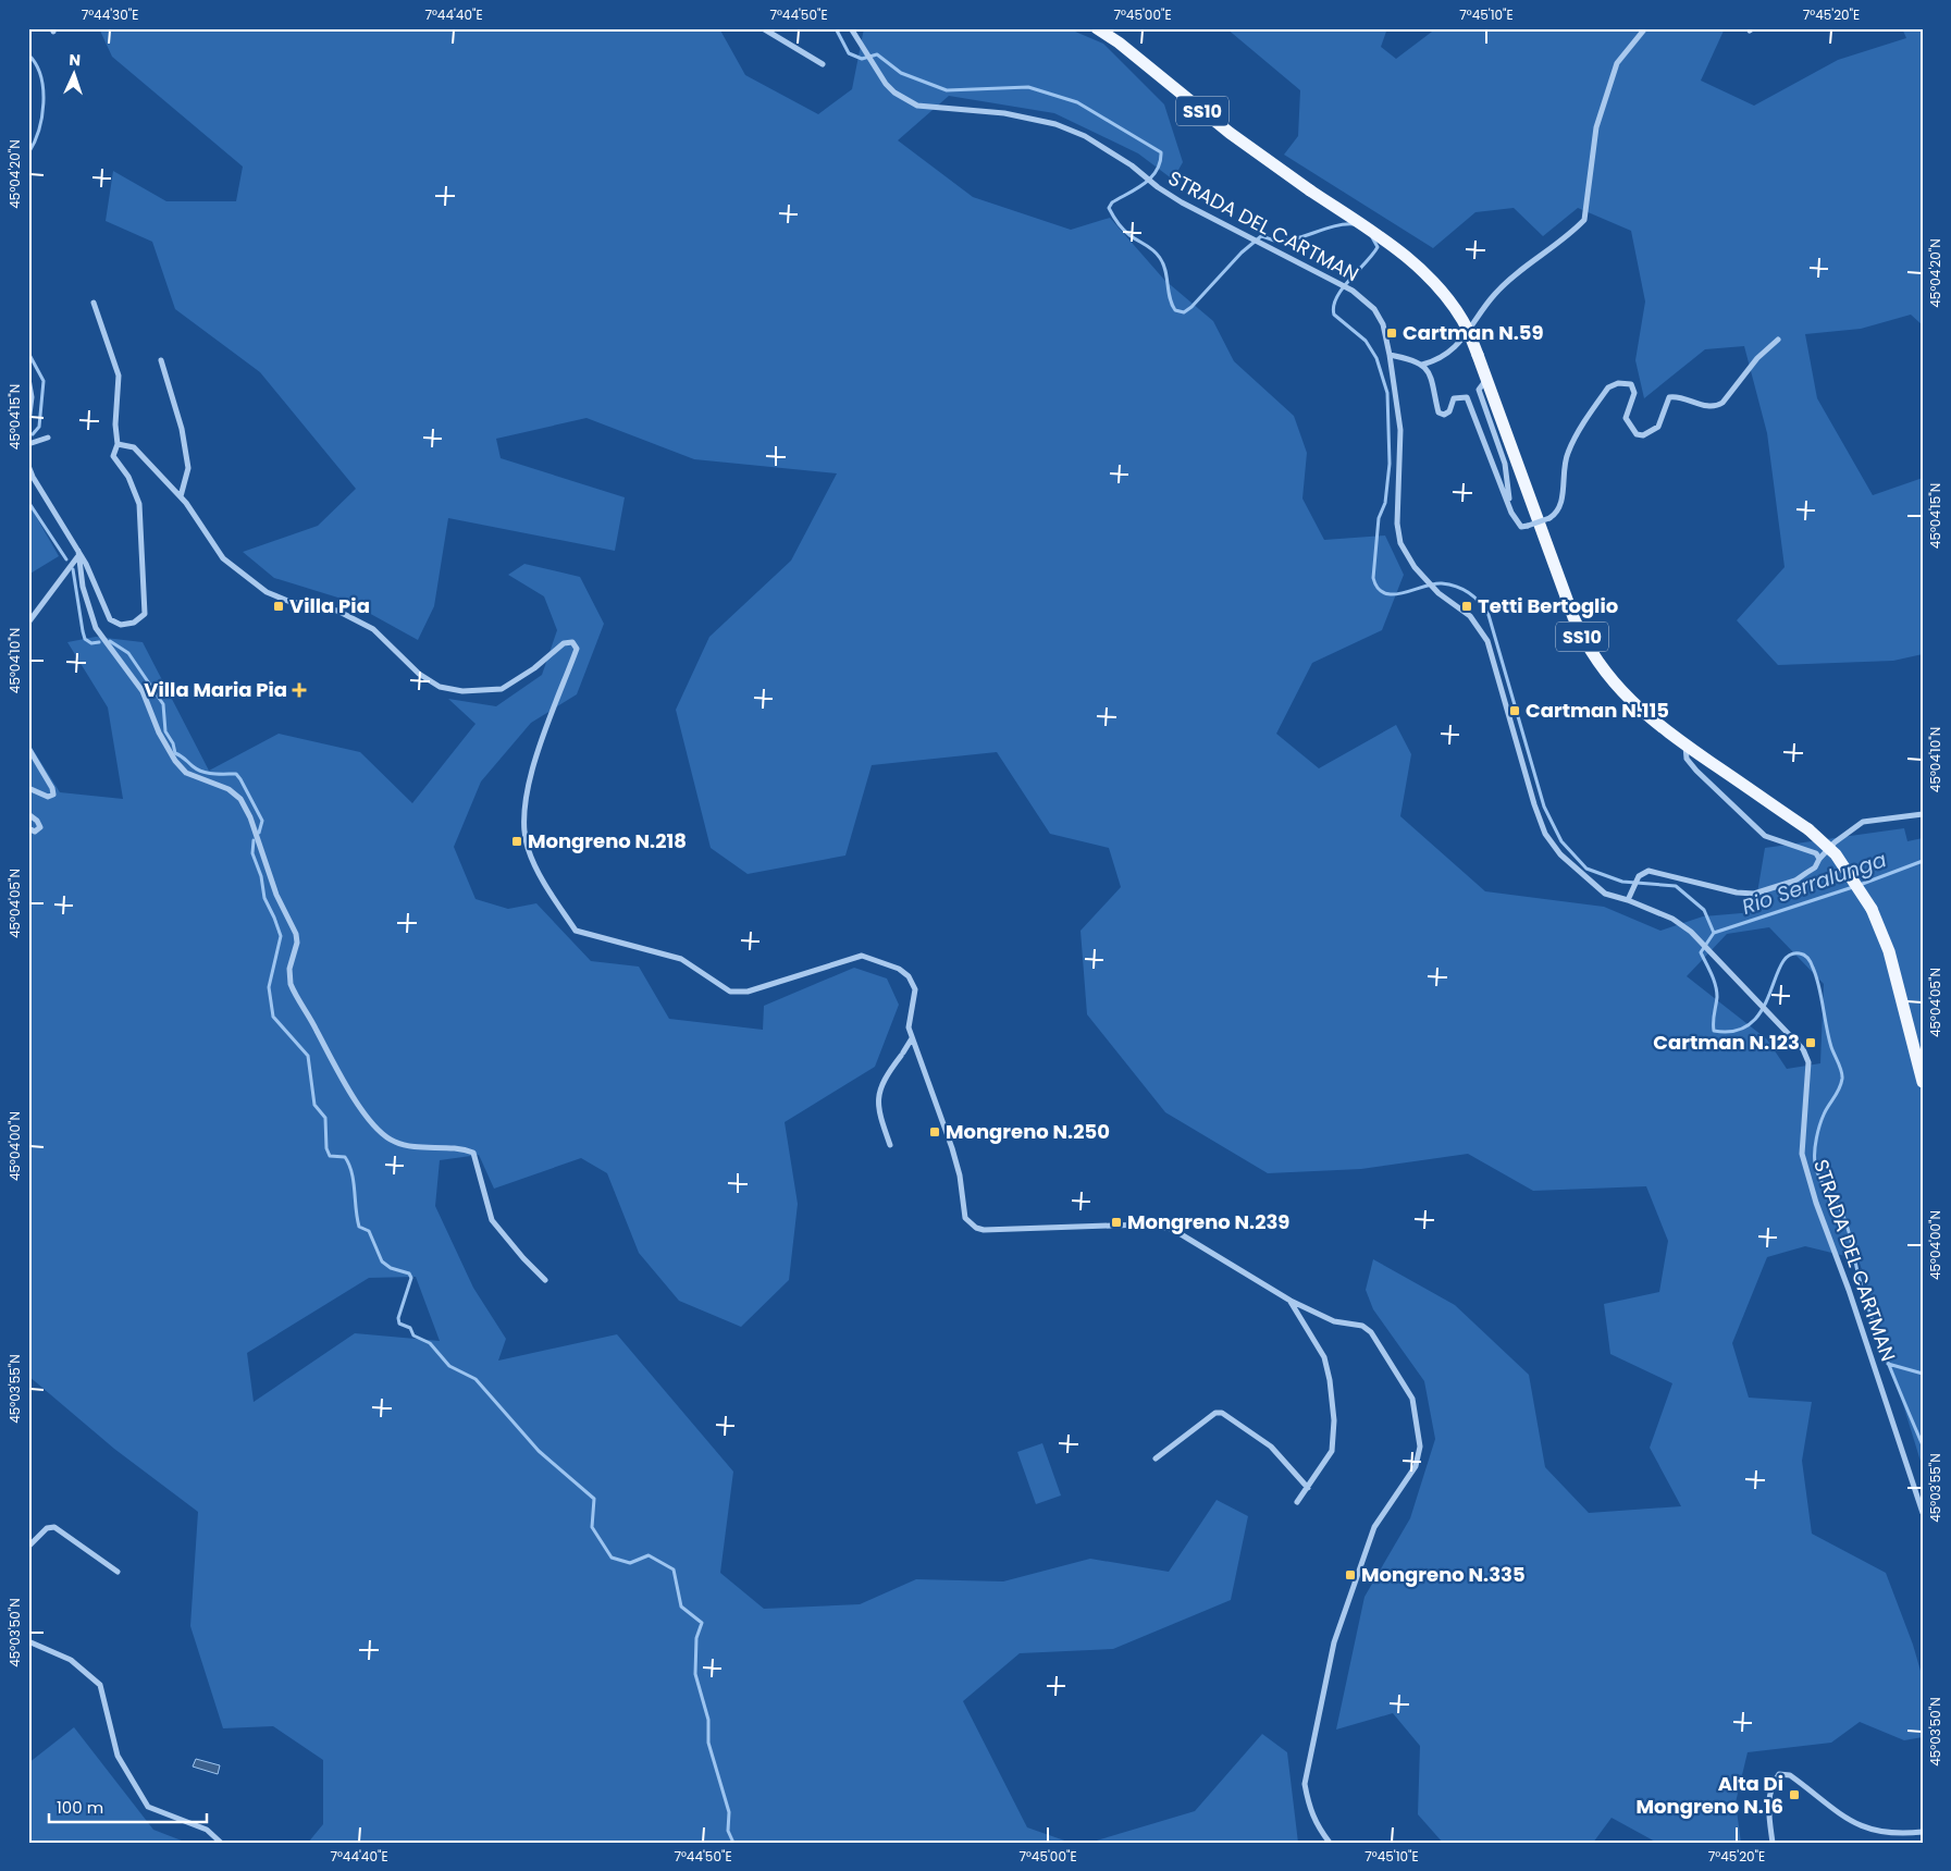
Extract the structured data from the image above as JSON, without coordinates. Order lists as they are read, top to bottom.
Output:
{
  "streets": {
    "main road": ["SS10"],
    "street": ["STRADA DEL CARTMAN"]
  },
  "water": ["Rio Serralunga"],
  "places": {
    "transit": [
      "Cartman N.59",
      "Villa Pia",
      "Tetti Bertoglio",
      "Cartman N.115",
      "Mongreno N.218",
      "Cartman N.123",
      "Mongreno N.250",
      "Mongreno N.239",
      "Mongreno N.335",
      "Alta Di Mongreno N.16"
    ],
    "health": ["Villa Maria Pia"]
  },
  "scale_bar": "100 m",
  "north": "top",
  "coordinates": [
    "7°44'30\"E",
    "7°44'40\"E",
    "7°44'50\"E",
    "7°45'00\"E",
    "7°45'10\"E",
    "7°45'20\"E",
    "45°04'20\"N",
    "45°04'15\"N",
    "45°04'10\"N",
    "45°04'05\"N",
    "45°04'00\"N",
    "45°03'55\"N",
    "45°03'50\"N"
  ]
}
